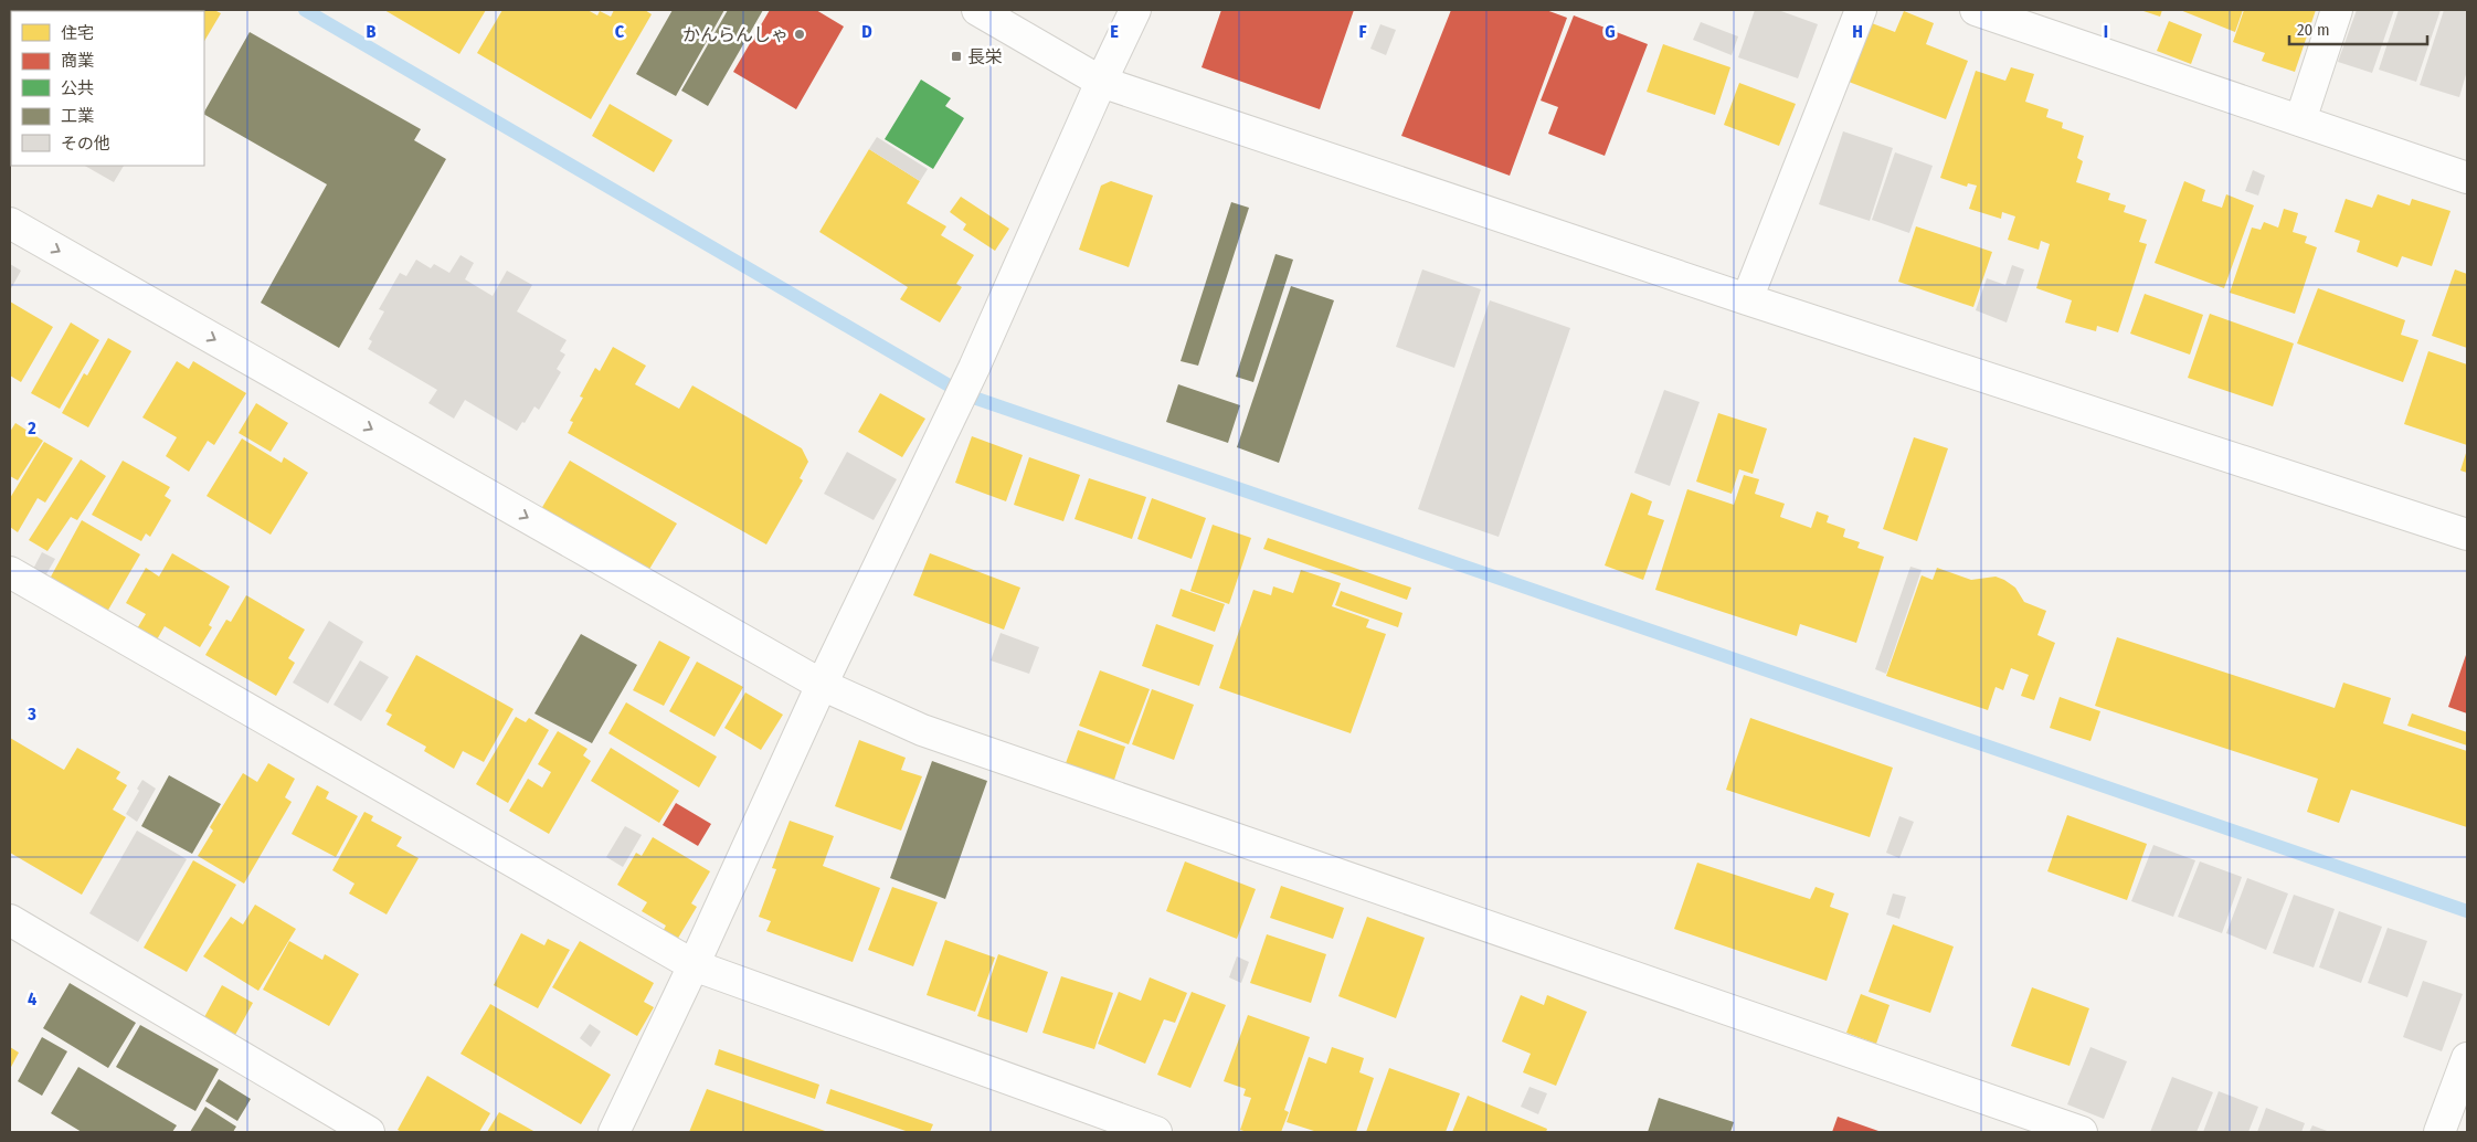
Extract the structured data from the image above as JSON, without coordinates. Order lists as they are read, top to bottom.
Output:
{
  "places": {
    "other": ["かんらんしゃ"],
    "transit": ["長栄"]
  },
  "legend": [
    "住宅",
    "商業",
    "公共",
    "工業",
    "その他"
  ],
  "scale_bar": "20 m",
  "grid": {
    "columns": [
      "B",
      "C",
      "D",
      "E",
      "F",
      "G",
      "H",
      "I"
    ],
    "rows": ["2", "3", "4"]
  }
}
